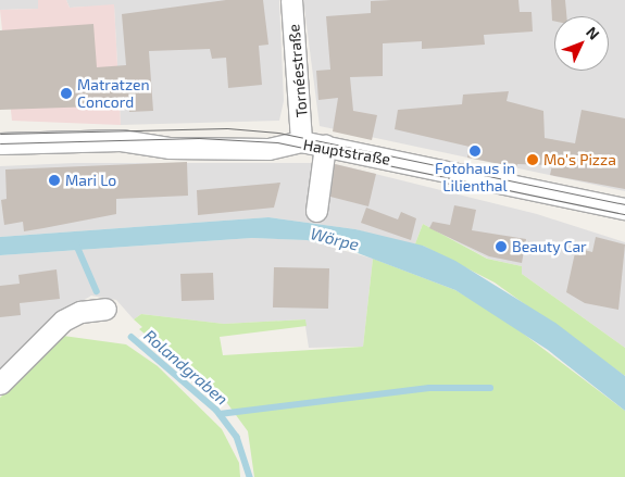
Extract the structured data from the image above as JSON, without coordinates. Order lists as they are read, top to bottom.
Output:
{
  "streets": {
    "street": ["Tornéestraße", "Hauptstraße"]
  },
  "crossings": [
    ["Tornéestraße", "Hauptstraße"]
  ],
  "water": ["Wörpe", "Rolandgraben"],
  "places": [
    "Matratzen Concord",
    "Fotohaus in Lilienthal",
    "Mo's Pizza",
    "Mari Lo",
    "Beauty Car"
  ],
  "north": "top right"
}
